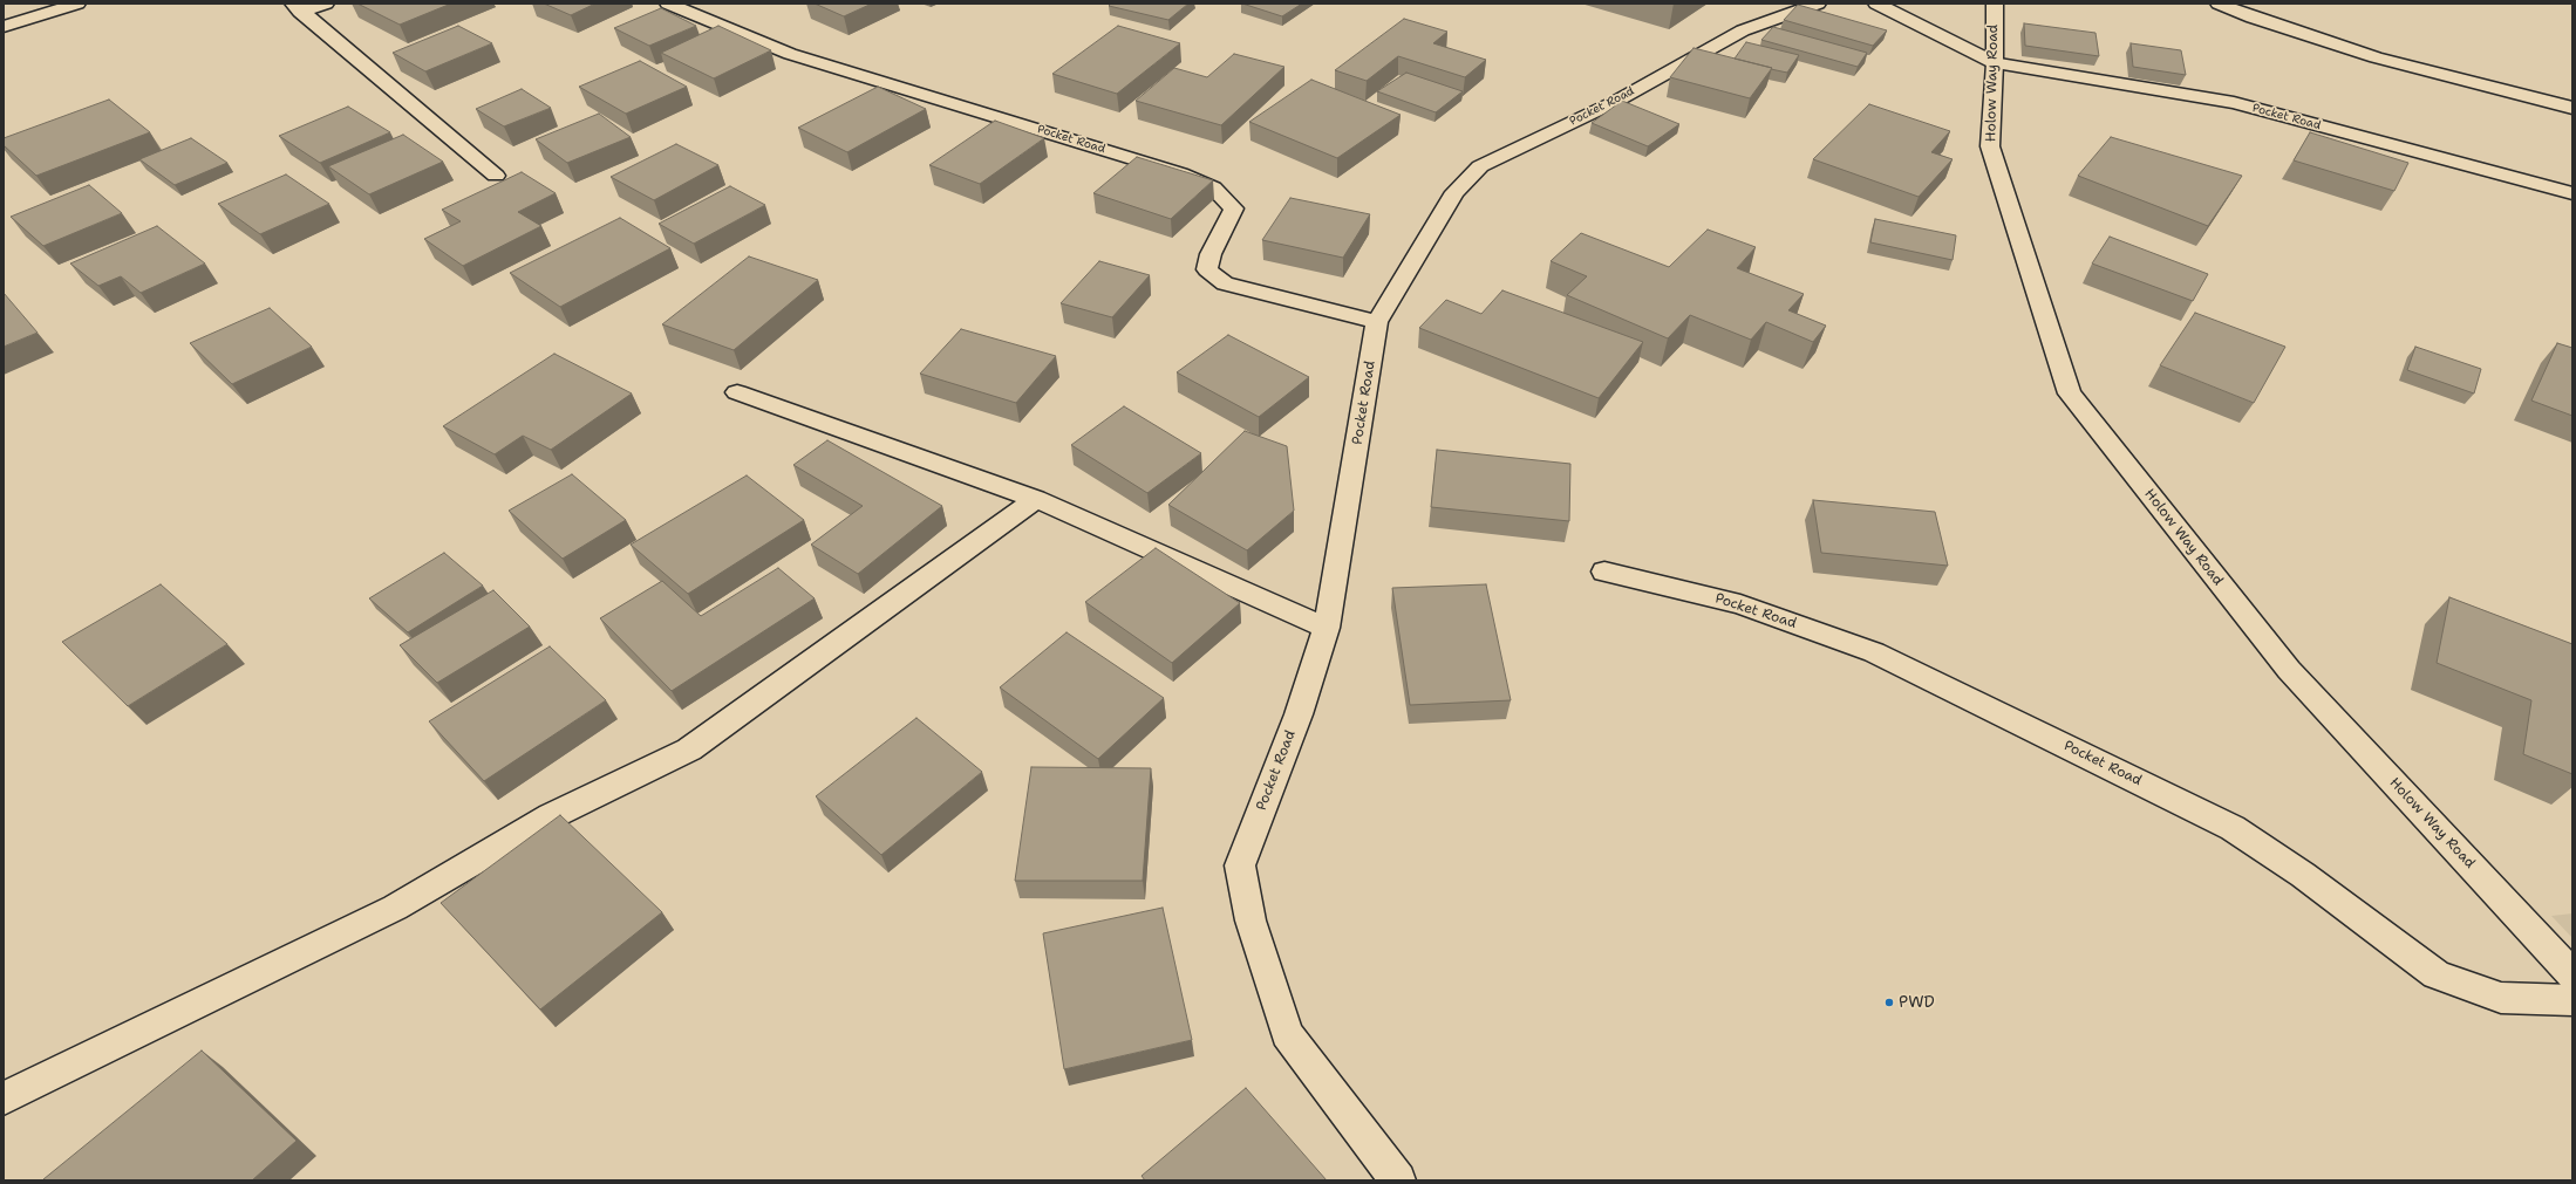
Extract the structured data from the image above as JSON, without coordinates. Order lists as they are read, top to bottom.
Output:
{
  "streets": {
    "street": ["Holow Way Road", "Pocket Road"]
  },
  "crossings": [
    ["Holow Way Road", "Pocket Road"]
  ],
  "places": ["PWD"]
}
